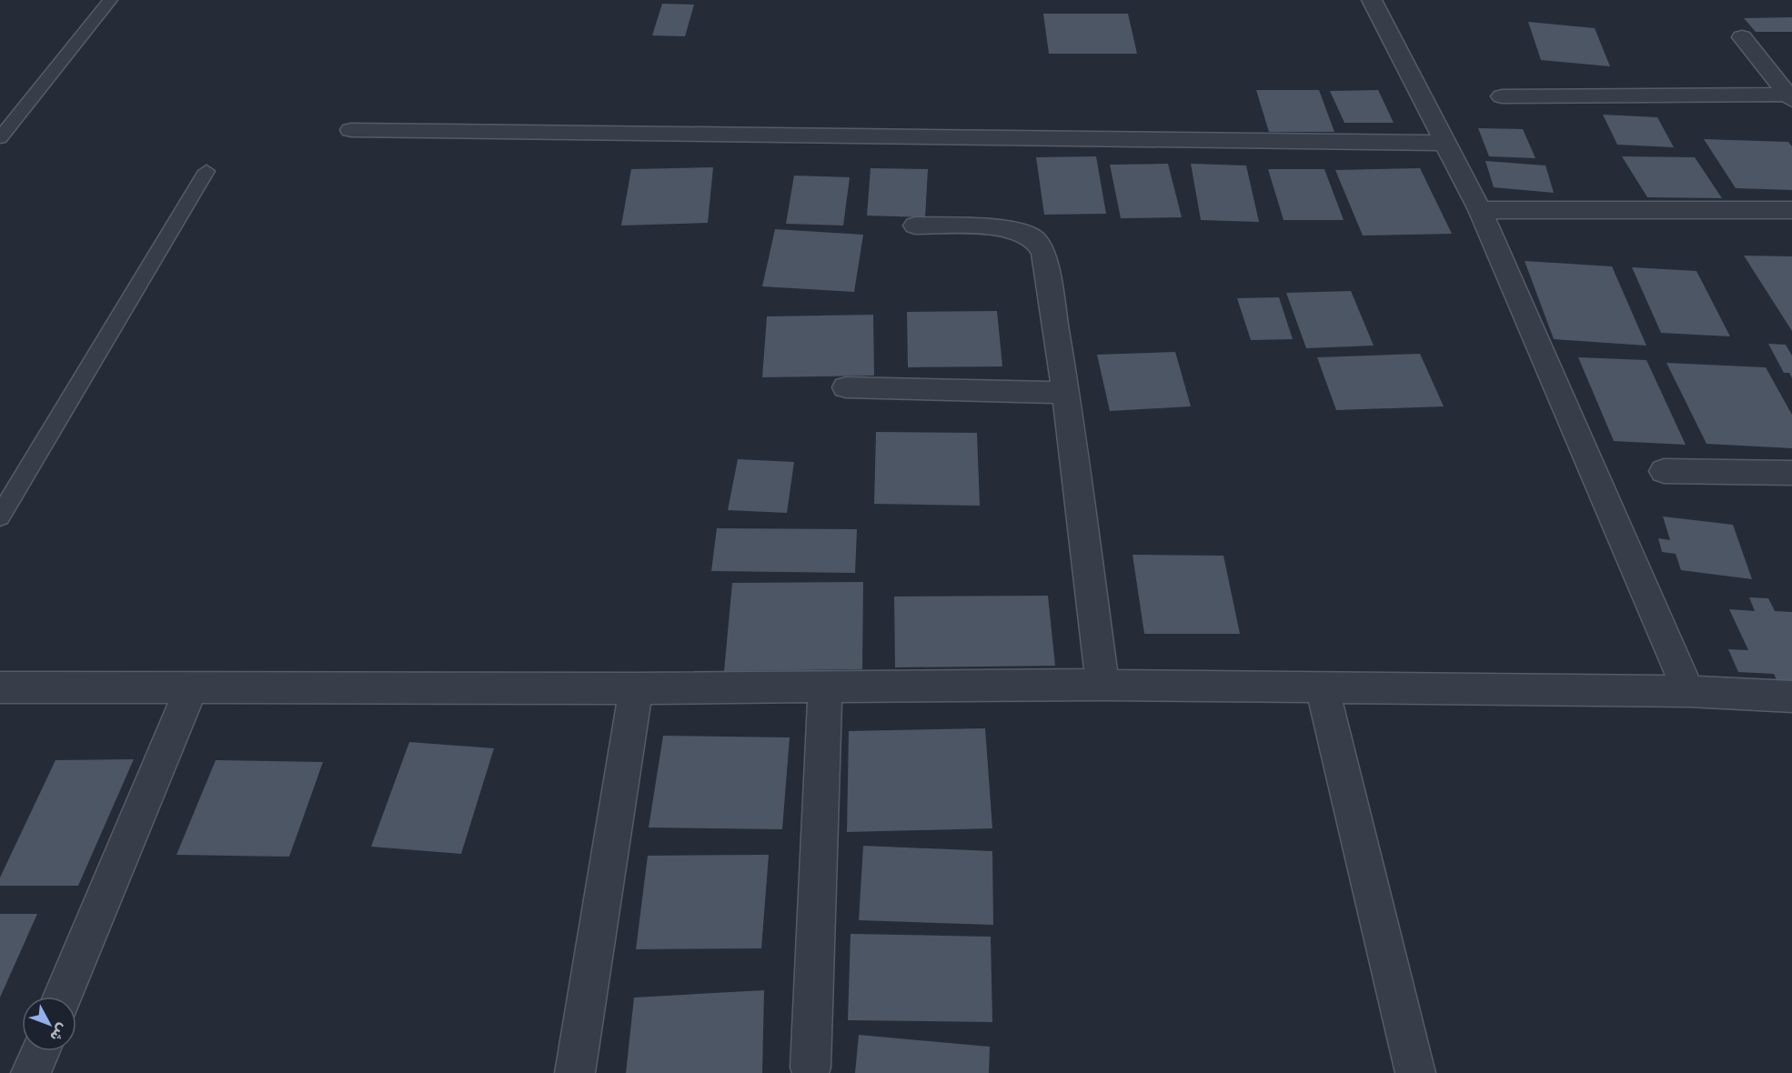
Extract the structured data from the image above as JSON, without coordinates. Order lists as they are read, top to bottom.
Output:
{
  "north": "bottom right"
}
